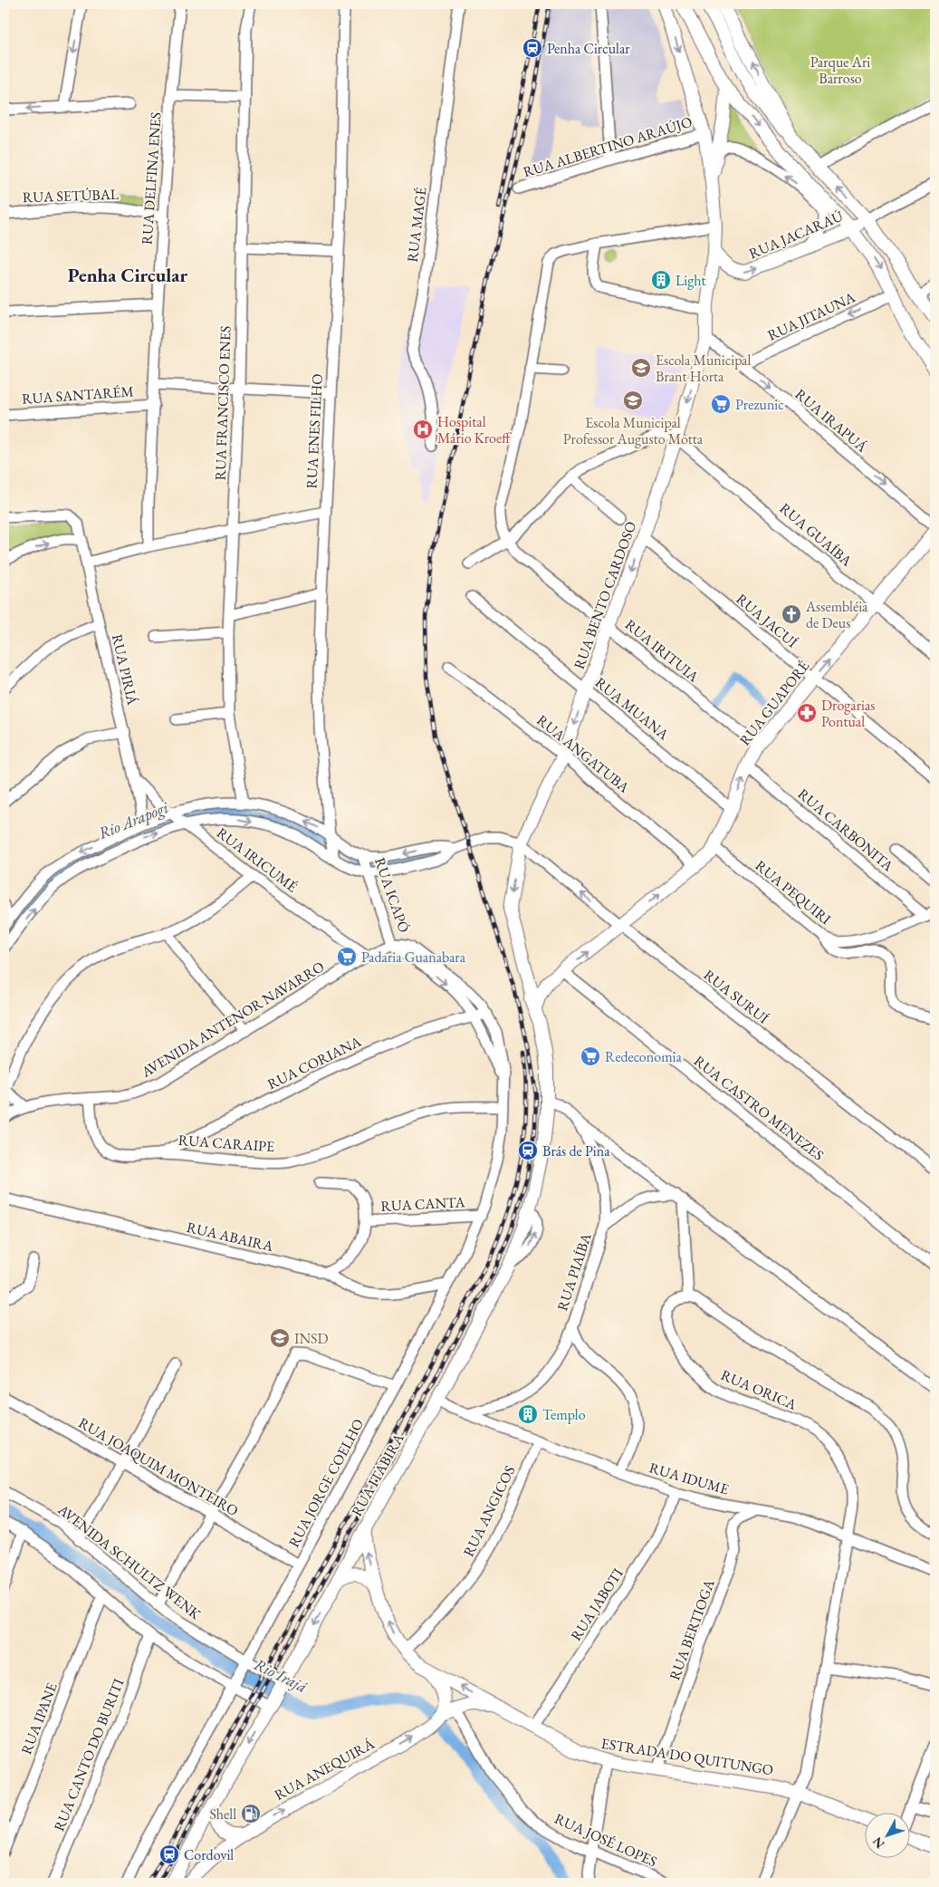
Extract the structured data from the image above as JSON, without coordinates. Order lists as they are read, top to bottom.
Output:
{
  "streets": {
    "main road": [
      "RUA JACARAÚ",
      "RUA BENTO CARDOSO",
      "RUA GUAPORÉ",
      "RUA ITABIRA",
      "ESTRADA DO QUITUNGO",
      "RUA ANEQUIRÁ"
    ],
    "street": [
      "RUA ALBERTINO ARAÚJO",
      "RUA DELFINA ENES",
      "RUA SETÚBAL",
      "RUA MAGÉ",
      "RUA JITAUNA",
      "RUA SANTARÉM",
      "RUA FRANCISCO ENES",
      "RUA IRAPUÁ",
      "RUA ENES FILHO",
      "RUA GUAÍBA",
      "RUA JACUÍ",
      "RUA IRITUIA",
      "RUA PIRIÁ",
      "RUA MUANA",
      "RUA ANGATUBA",
      "RUA CARBONITA",
      "RUA IRICUMÉ",
      "RUA PEQUIRI",
      "RUA ICAPÓ",
      "RUA SURUÍ",
      "AVENIDA ANTENOR NAVARRO",
      "RUA CORIANA",
      "RUA CASTRO MENEZES",
      "RUA CARAIPE",
      "RUA CANTA",
      "RUA ABAIRA",
      "RUA PIAÍBA",
      "RUA ORICA",
      "RUA JOAQUIM MONTEIRO",
      "RUA IDUME",
      "RUA JORGE COELHO",
      "RUA ANGICOS",
      "AVENIDA SCHULTZ WENK",
      "RUA JABOTI",
      "RUA BERTIOGA",
      "RUA IPANE",
      "RUA CANTO DO BURITI",
      "RUA JOSÉ LOPES"
    ]
  },
  "crossings": [
    ["RUA DELFINA ENES", "RUA SETÚBAL"],
    ["RUA DELFINA ENES", "RUA SANTARÉM"],
    ["RUA JACARAÚ", "RUA BENTO CARDOSO"],
    ["RUA JITAUNA", "RUA IRAPUÁ"],
    ["RUA IRAPUÁ", "RUA BENTO CARDOSO"],
    ["RUA IRAPUÁ", "RUA GUAPORÉ"],
    ["RUA GUAÍBA", "RUA BENTO CARDOSO"],
    ["RUA GUAÍBA", "RUA GUAPORÉ"],
    ["RUA BENTO CARDOSO", "RUA JACUÍ"],
    ["RUA BENTO CARDOSO", "RUA IRITUIA"],
    ["RUA BENTO CARDOSO", "RUA GUAPORÉ"],
    ["RUA BENTO CARDOSO", "RUA MUANA"],
    ["RUA BENTO CARDOSO", "RUA ANGATUBA"],
    ["RUA BENTO CARDOSO", "RUA SURUÍ"],
    ["RUA BENTO CARDOSO", "RUA ITABIRA"],
    ["RUA JACUÍ", "RUA GUAPORÉ"],
    ["RUA IRITUIA", "RUA GUAPORÉ"],
    ["RUA PIRIÁ", "RUA IRICUMÉ"],
    ["RUA GUAPORÉ", "RUA MUANA"],
    ["RUA GUAPORÉ", "RUA ANGATUBA"],
    ["RUA GUAPORÉ", "RUA CARBONITA"],
    ["RUA GUAPORÉ", "RUA PEQUIRI"],
    ["RUA GUAPORÉ", "RUA SURUÍ"],
    ["RUA GUAPORÉ", "RUA CASTRO MENEZES"],
    ["RUA GUAPORÉ", "RUA ITABIRA"],
    ["RUA CARBONITA", "RUA PEQUIRI"],
    ["RUA IRICUMÉ", "AVENIDA ANTENOR NAVARRO"],
    ["RUA ICAPÓ", "AVENIDA ANTENOR NAVARRO"],
    ["AVENIDA ANTENOR NAVARRO", "RUA CARAIPE"],
    ["RUA CORIANA", "RUA CARAIPE"],
    ["RUA CARAIPE", "RUA JORGE COELHO"],
    ["RUA CANTA", "RUA JORGE COELHO"],
    ["RUA ABAIRA", "RUA JORGE COELHO"],
    ["RUA PIAÍBA", "RUA ITABIRA"],
    ["RUA PIAÍBA", "RUA IDUME"],
    ["RUA ORICA", "RUA IDUME"],
    ["RUA ORICA", "ESTRADA DO QUITUNGO"],
    ["RUA JOAQUIM MONTEIRO", "RUA JORGE COELHO"],
    ["RUA ITABIRA", "RUA IDUME"],
    ["RUA ITABIRA", "AVENIDA SCHULTZ WENK"],
    ["RUA ITABIRA", "ESTRADA DO QUITUNGO"],
    ["RUA IDUME", "RUA ANGICOS"],
    ["RUA IDUME", "RUA JABOTI"],
    ["RUA IDUME", "RUA BERTIOGA"],
    ["RUA JORGE COELHO", "AVENIDA SCHULTZ WENK"],
    ["RUA ANGICOS", "ESTRADA DO QUITUNGO"],
    ["RUA JABOTI", "ESTRADA DO QUITUNGO"],
    ["RUA BERTIOGA", "ESTRADA DO QUITUNGO"],
    ["ESTRADA DO QUITUNGO", "RUA ANEQUIRÁ"],
    ["ESTRADA DO QUITUNGO", "RUA JOSÉ LOPES"]
  ],
  "one_way": [
    "RUA JACARAÚ",
    "RUA JITAUNA",
    "RUA IRAPUÁ",
    "RUA BENTO CARDOSO",
    "RUA GUAPORÉ",
    "RUA ANEQUIRÁ"
  ],
  "districts": ["Penha Circular"],
  "water": ["Rio Arapogi", "Rio Irajá"],
  "parks": ["Parque Ari Barroso"],
  "places": {
    "station": ["Penha Circular", "Brás de Pina", "Cordovil"],
    "building": ["Light", "Templo"],
    "school or university": ["Escola Municipal Brant Horta", "Escola Municipal Professor Augusto Motta", "INSD"],
    "supermarket": ["Prezunic", "Padaria Guanabara", "Redeconomia"],
    "hospital": ["Hospital Mário Kroeff"],
    "church": ["Assembléia de Deus"],
    "pharmacy": ["Drogarias Pontual"],
    "fuel station": ["Shell"]
  },
  "north": "bottom left"
}
